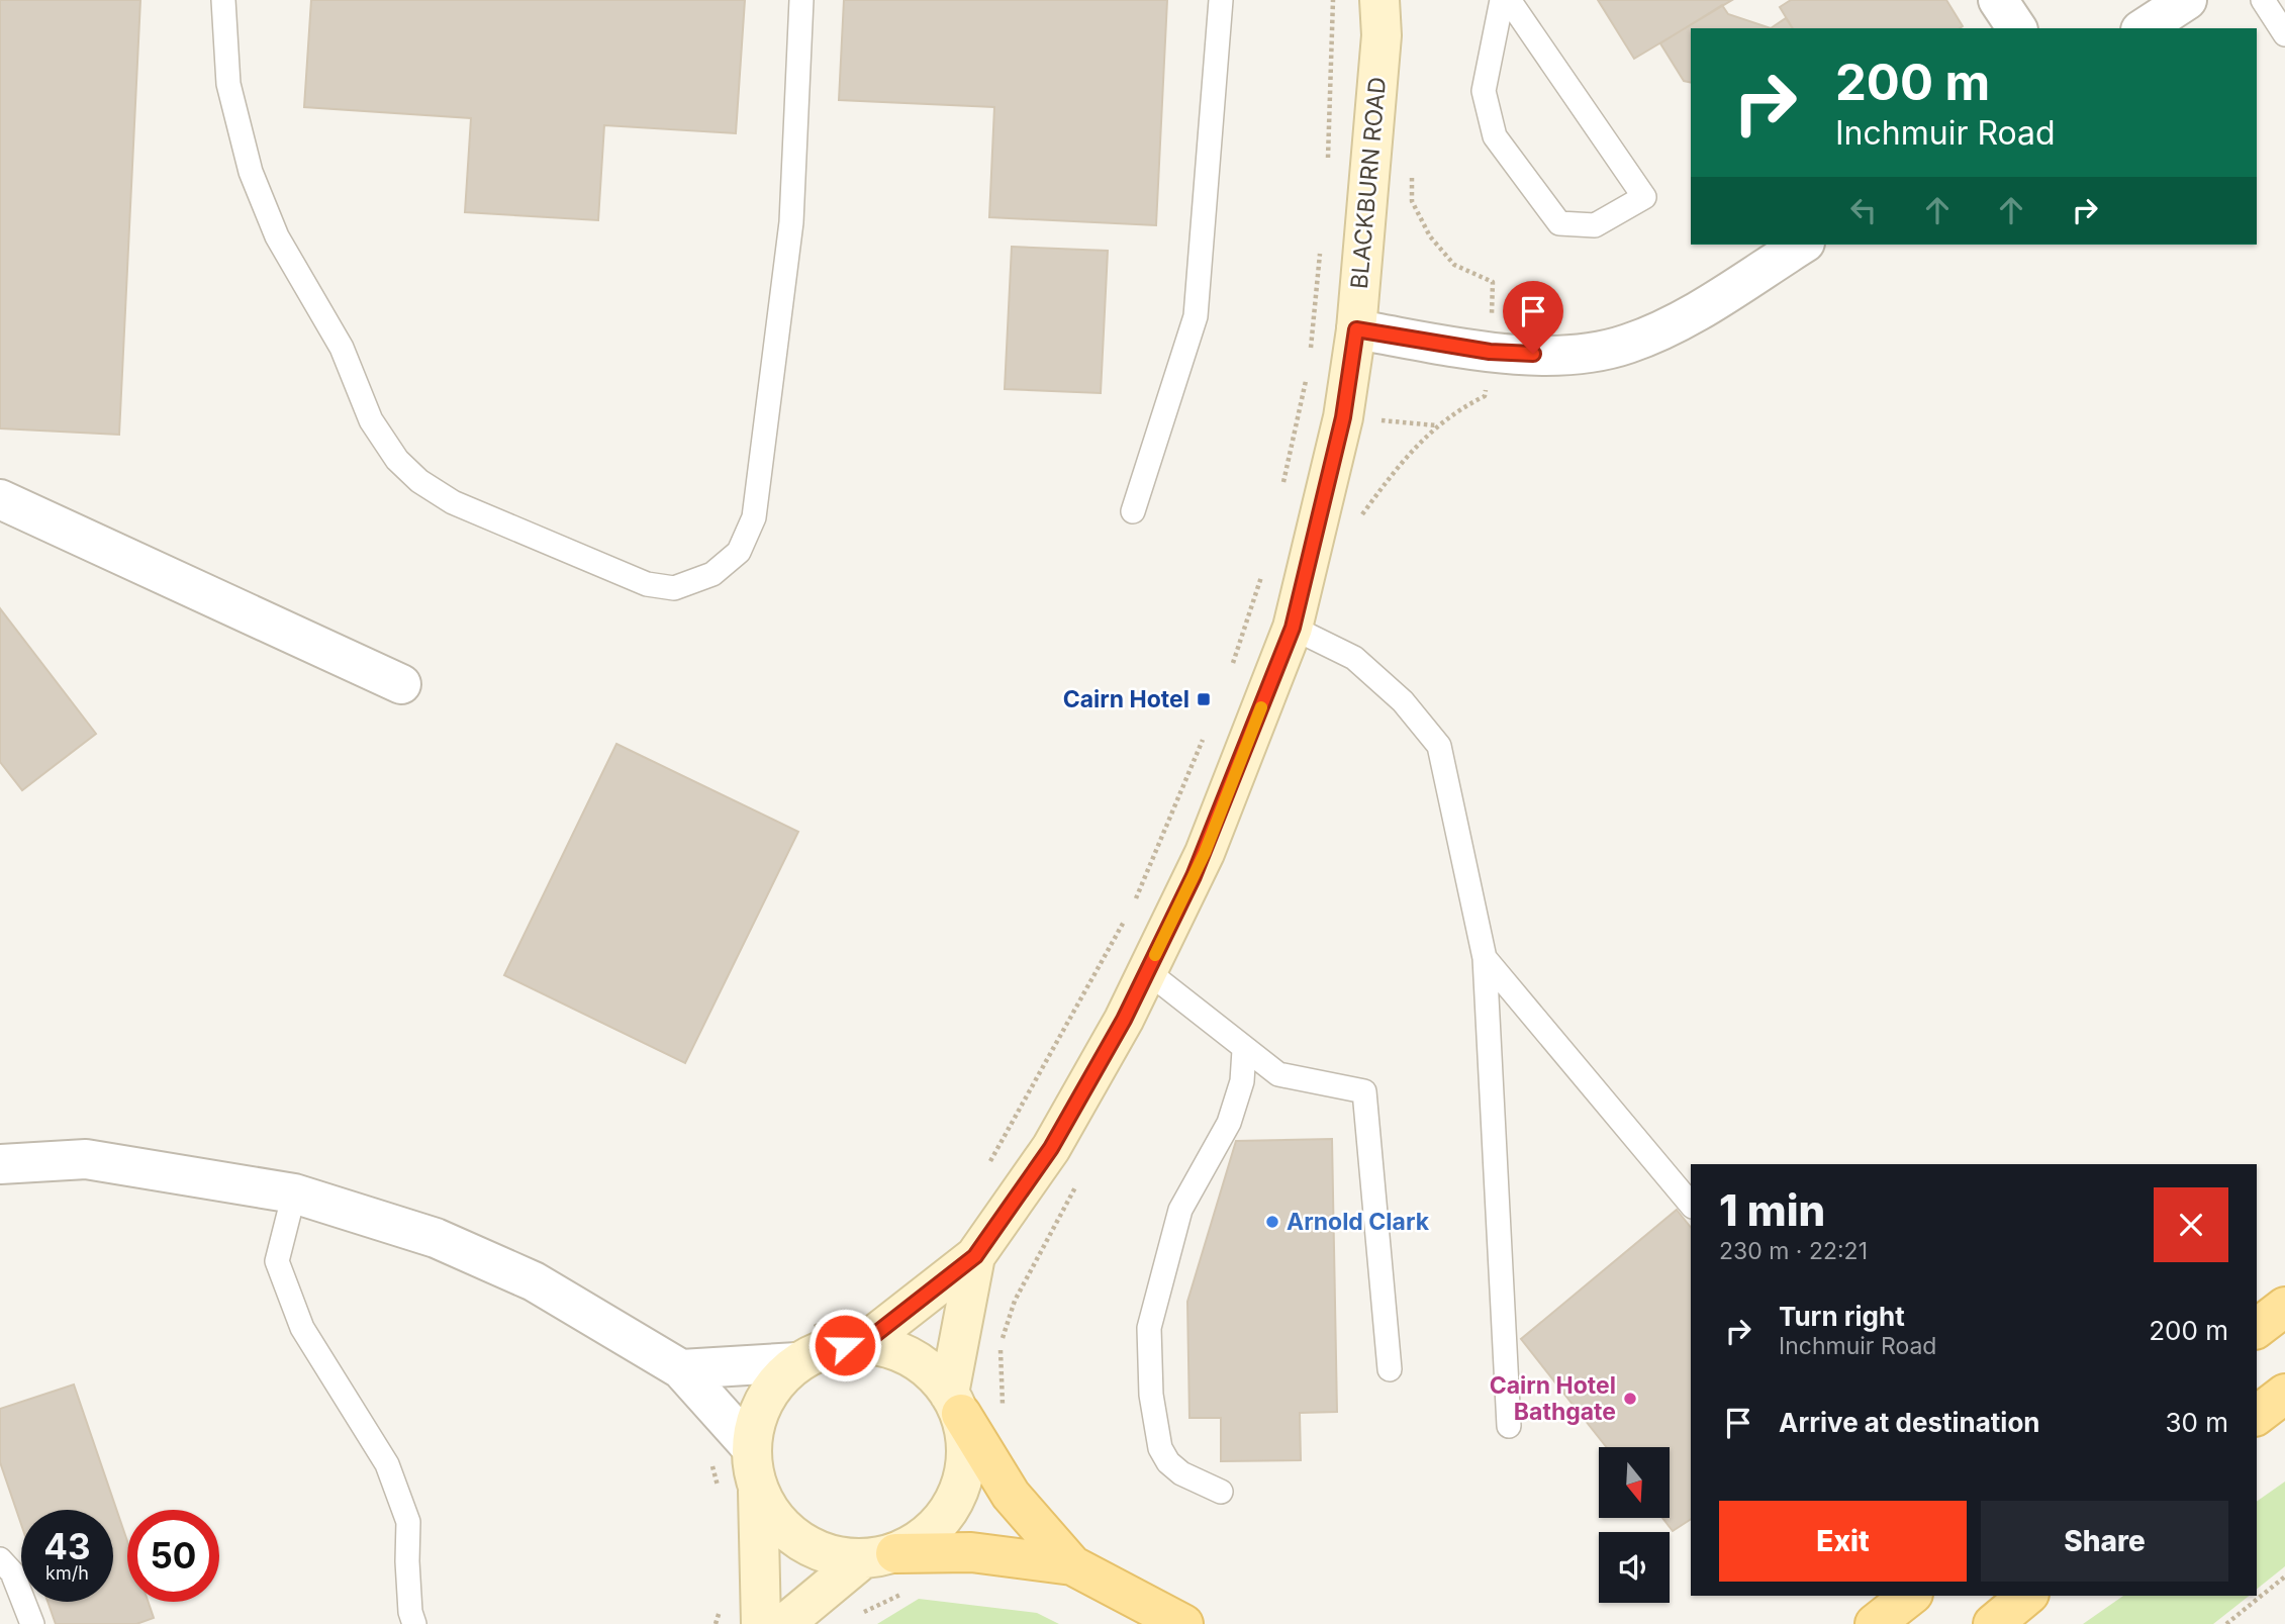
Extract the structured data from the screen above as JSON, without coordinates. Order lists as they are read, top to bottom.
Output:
{
  "streets": {
    "main road": ["BLACKBURN ROAD"]
  },
  "places": {
    "transit": ["Cairn Hotel"],
    "other": ["Arnold Clark", "Cairn Hotel Bathgate"]
  },
  "north": "bottom",
  "page": {
    "turn": ["200 m", "Inchmuir Road"],
    "heading": ["1 min", "230 m · 22:21"],
    "list": [
      {
        "name": "Turn right",
        "note": "Inchmuir Road",
        "value": "200 m"
      },
      {
        "name": "Arrive at destination",
        "value": "30 m"
      }
    ],
    "buttons": ["Exit", "Share"],
    "speed": "43 km/h",
    "limit": "50"
  }
}
